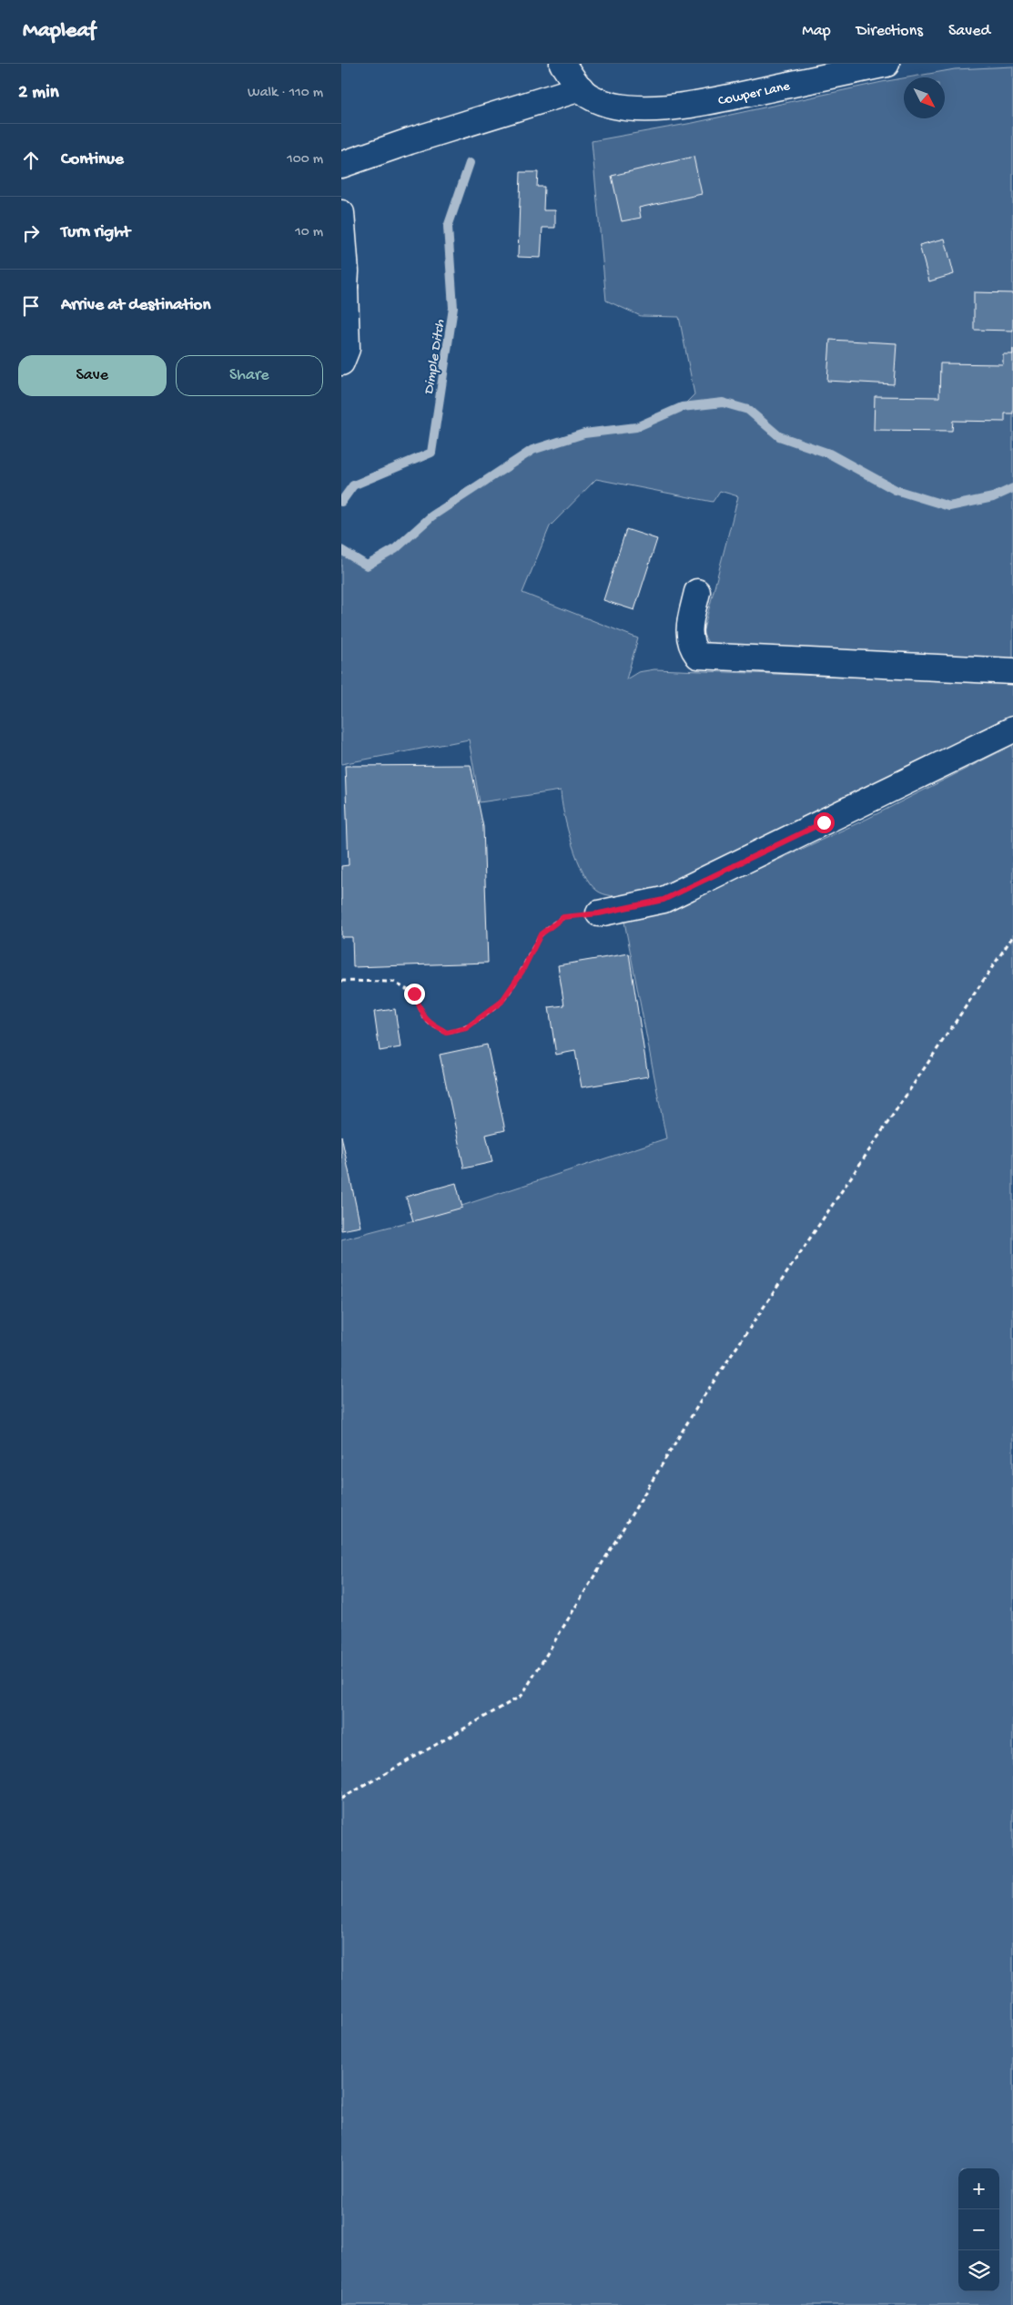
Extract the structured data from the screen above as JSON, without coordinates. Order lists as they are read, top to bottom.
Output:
{
  "streets": {
    "street": ["Cowper Lane"]
  },
  "water": ["Dimple Ditch"],
  "north": "bottom right",
  "page": {
    "header": "Mapleaf",
    "nav": ["Map", "Directions", "Saved"],
    "heading": ["2 min", "Walk · 110 m"],
    "list": [
      ["Continue", "100 m"],
      ["Turn right", "10 m"],
      "Arrive at destination"
    ],
    "buttons": ["Save", "Share"],
    "map_buttons": ["+", "−"]
  }
}
